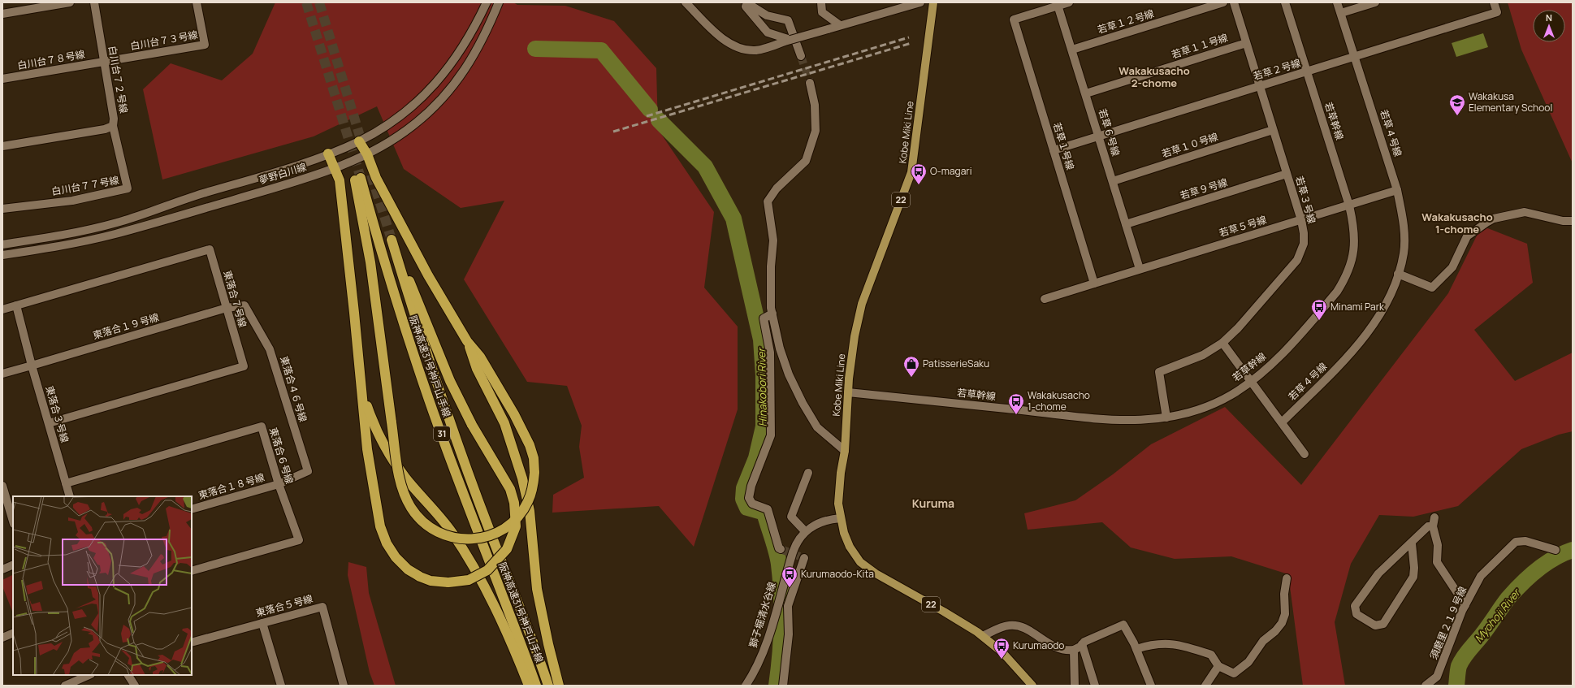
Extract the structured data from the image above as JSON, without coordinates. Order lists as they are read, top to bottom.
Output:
{
  "streets": {
    "highway": ["阪神高速31号神戸山手線", "31"],
    "main road": ["Kobe Miki Line", "22"],
    "street": [
      "若草１２号線",
      "白川台７３号線",
      "若草１１号線",
      "白川台７８号線",
      "若草２号線",
      "白川台７２号線",
      "若草幹線",
      "若草６号線",
      "若草４号線",
      "若草１０号線",
      "若草１号線",
      "夢野白川線",
      "白川台７７号線",
      "若草９号線",
      "若草３号線",
      "若草５号線",
      "東落合７号線",
      "東落合１９号線",
      "東落合４６号線",
      "東落合３号線",
      "東落合６号線",
      "東落合１８号線",
      "東落合５号線",
      "獅子堀清水谷線",
      "須磨里２１９号線"
    ]
  },
  "crossings": [
    ["若草１２号線", "若草６号線"],
    ["白川台７３号線", "白川台７８号線"],
    ["白川台７３号線", "白川台７２号線"],
    ["若草１１号線", "若草６号線"],
    ["若草１１号線", "若草３号線"],
    ["白川台７８号線", "白川台７２号線"],
    ["若草２号線", "若草幹線"],
    ["若草２号線", "若草６号線"],
    ["若草２号線", "若草４号線"],
    ["若草２号線", "若草１号線"],
    ["若草２号線", "若草３号線"],
    ["白川台７２号線", "白川台７７号線"],
    ["若草幹線", "Kobe Miki Line"],
    ["若草幹線", "若草３号線"],
    ["若草幹線", "若草５号線"],
    ["Kobe Miki Line", "獅子堀清水谷線"],
    ["若草６号線", "若草１０号線"],
    ["若草６号線", "若草１号線"],
    ["若草６号線", "若草９号線"],
    ["若草６号線", "若草５号線"],
    ["若草４号線", "若草５号線"],
    ["若草１０号線", "若草３号線"],
    ["若草１号線", "若草５号線"],
    ["夢野白川線", "31"],
    ["若草９号線", "若草３号線"],
    ["若草３号線", "若草５号線"],
    ["東落合７号線", "東落合１９号線"],
    ["東落合７号線", "東落合４６号線"],
    ["東落合７号線", "東落合３号線"],
    ["東落合１９号線", "東落合４６号線"],
    ["東落合１９号線", "東落合３号線"],
    ["阪神高速31号神戸山手線", "31"],
    ["東落合４６号線", "東落合６号線"],
    ["東落合４６号線", "東落合１８号線"],
    ["東落合３号線", "東落合６号線"],
    ["東落合６号線", "東落合１８号線"]
  ],
  "districts": ["Wakakusacho 2-chome", "Wakakusacho 1-chome", "Kuruma"],
  "water": ["Hinakobori River", "Myohoji River"],
  "places": {
    "school or university": ["Wakakusa Elementary School"],
    "bus stop": [
      "O-magari",
      "Minami Park",
      "Wakakusacho 1-chome",
      "Kurumaodo-Kita",
      "Kurumaodo"
    ],
    "shop": ["PatisserieSaku"]
  },
  "north": "top"
}
